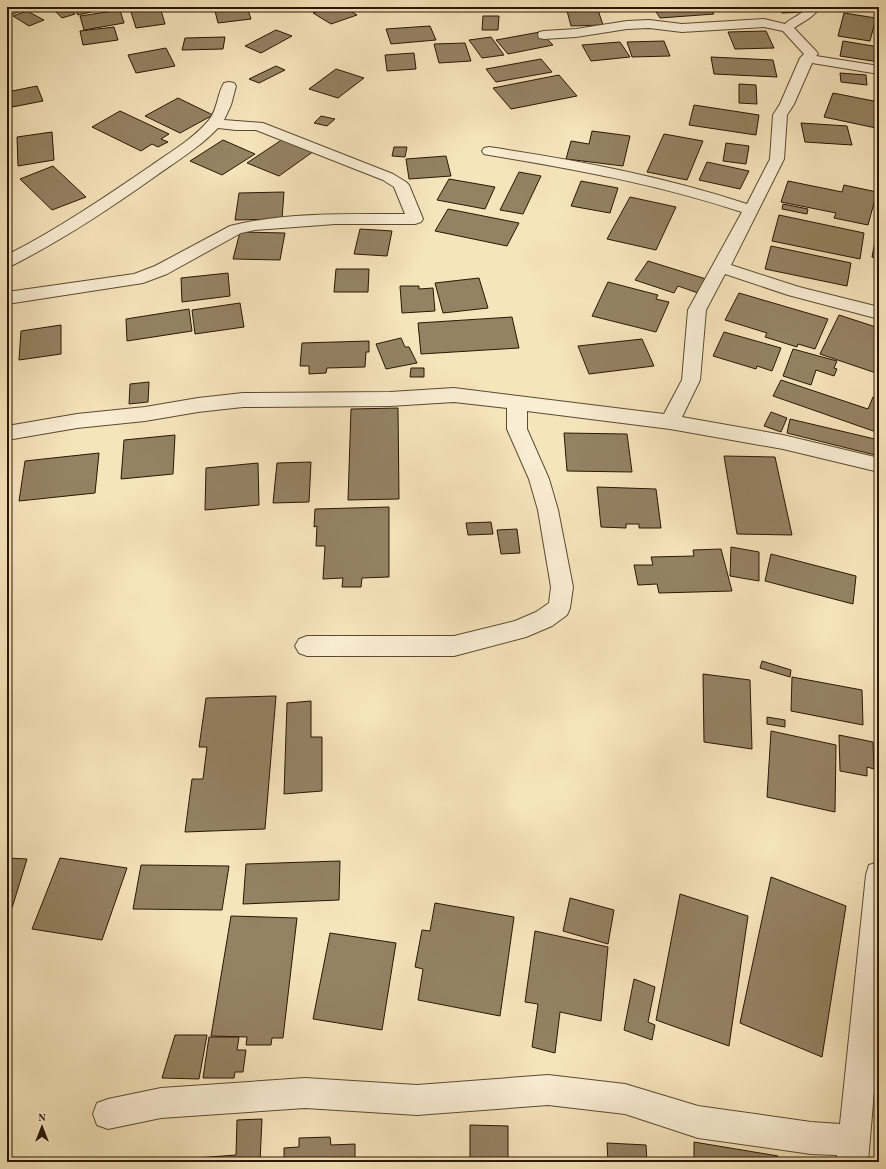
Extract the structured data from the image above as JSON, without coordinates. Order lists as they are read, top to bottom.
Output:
{
  "north": "top"
}
